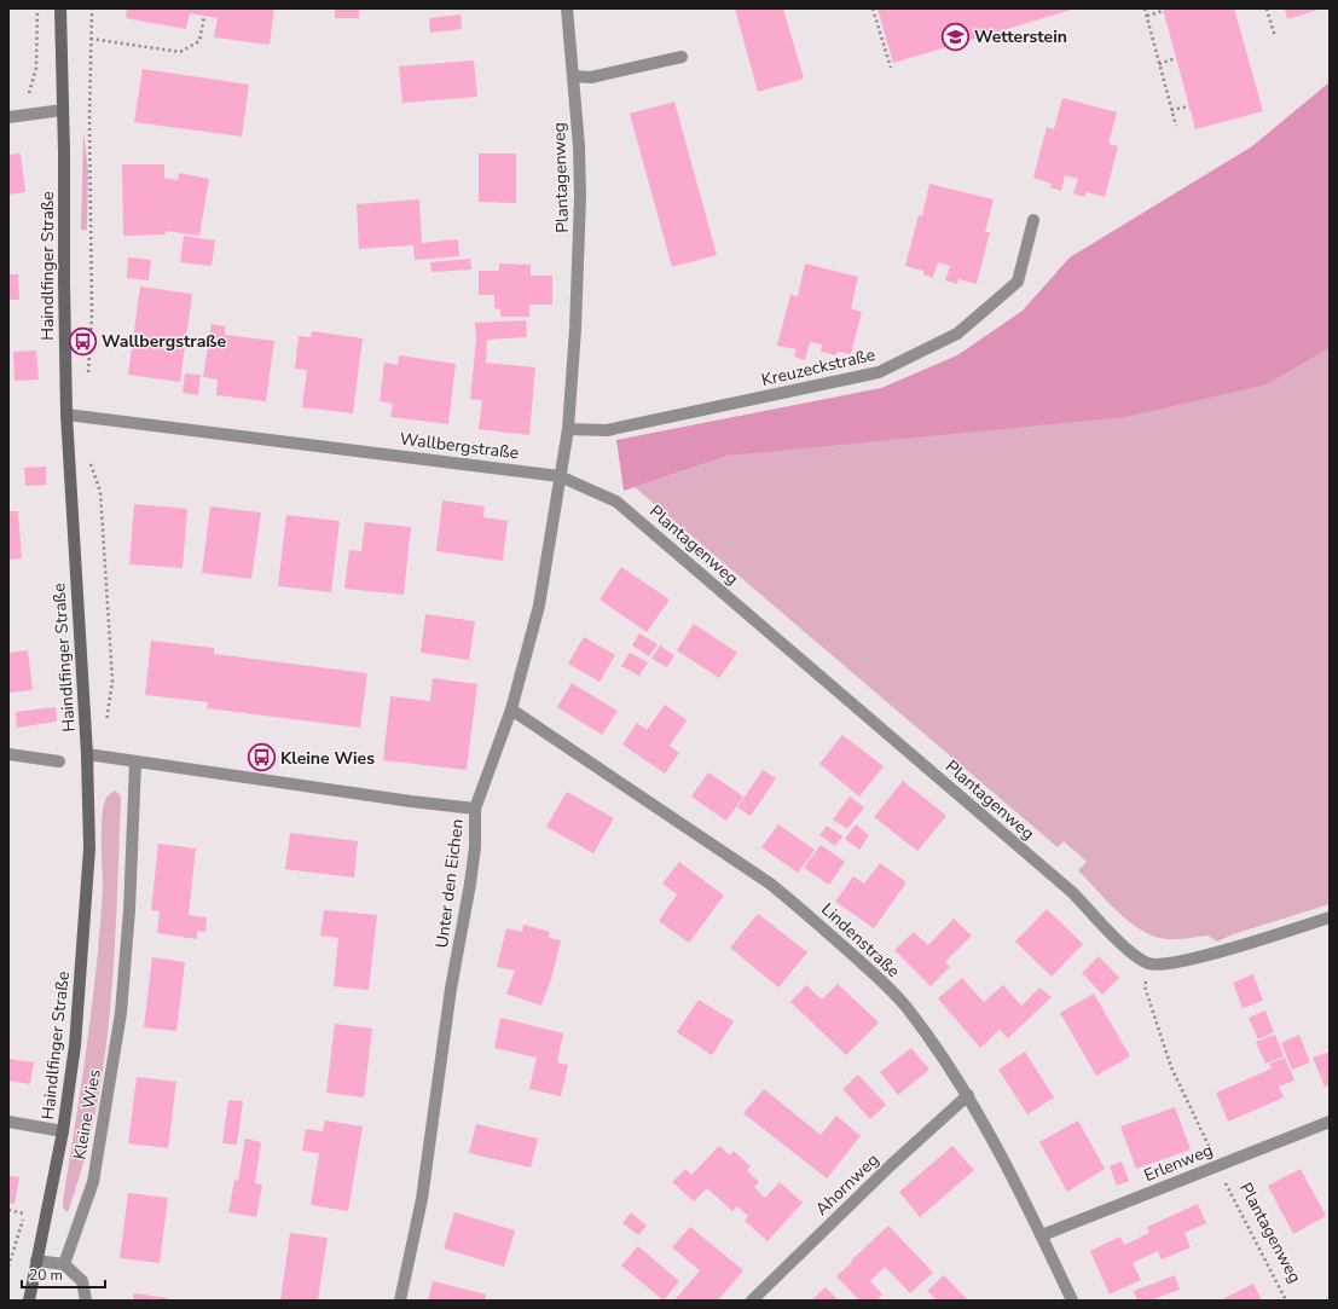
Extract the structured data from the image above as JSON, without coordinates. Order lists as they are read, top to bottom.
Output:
{
  "streets": {
    "street": [
      "Plantagenweg",
      "Haindlfinger Straße",
      "Kreuzeckstraße",
      "Wallbergstraße",
      "Unter den Eichen",
      "Lindenstraße",
      "Kleine Wies",
      "Erlenweg",
      "Ahornweg"
    ]
  },
  "crossings": [
    ["Plantagenweg", "Kreuzeckstraße"],
    ["Plantagenweg", "Wallbergstraße"],
    ["Plantagenweg", "Unter den Eichen"],
    ["Haindlfinger Straße", "Wallbergstraße"],
    ["Wallbergstraße", "Unter den Eichen"],
    ["Unter den Eichen", "Lindenstraße"],
    ["Lindenstraße", "Erlenweg"],
    ["Lindenstraße", "Ahornweg"]
  ],
  "places": {
    "school or university": ["Wetterstein"],
    "bus stop": ["Wallbergstraße", "Kleine Wies"]
  },
  "scale_bar": "20 m"
}
